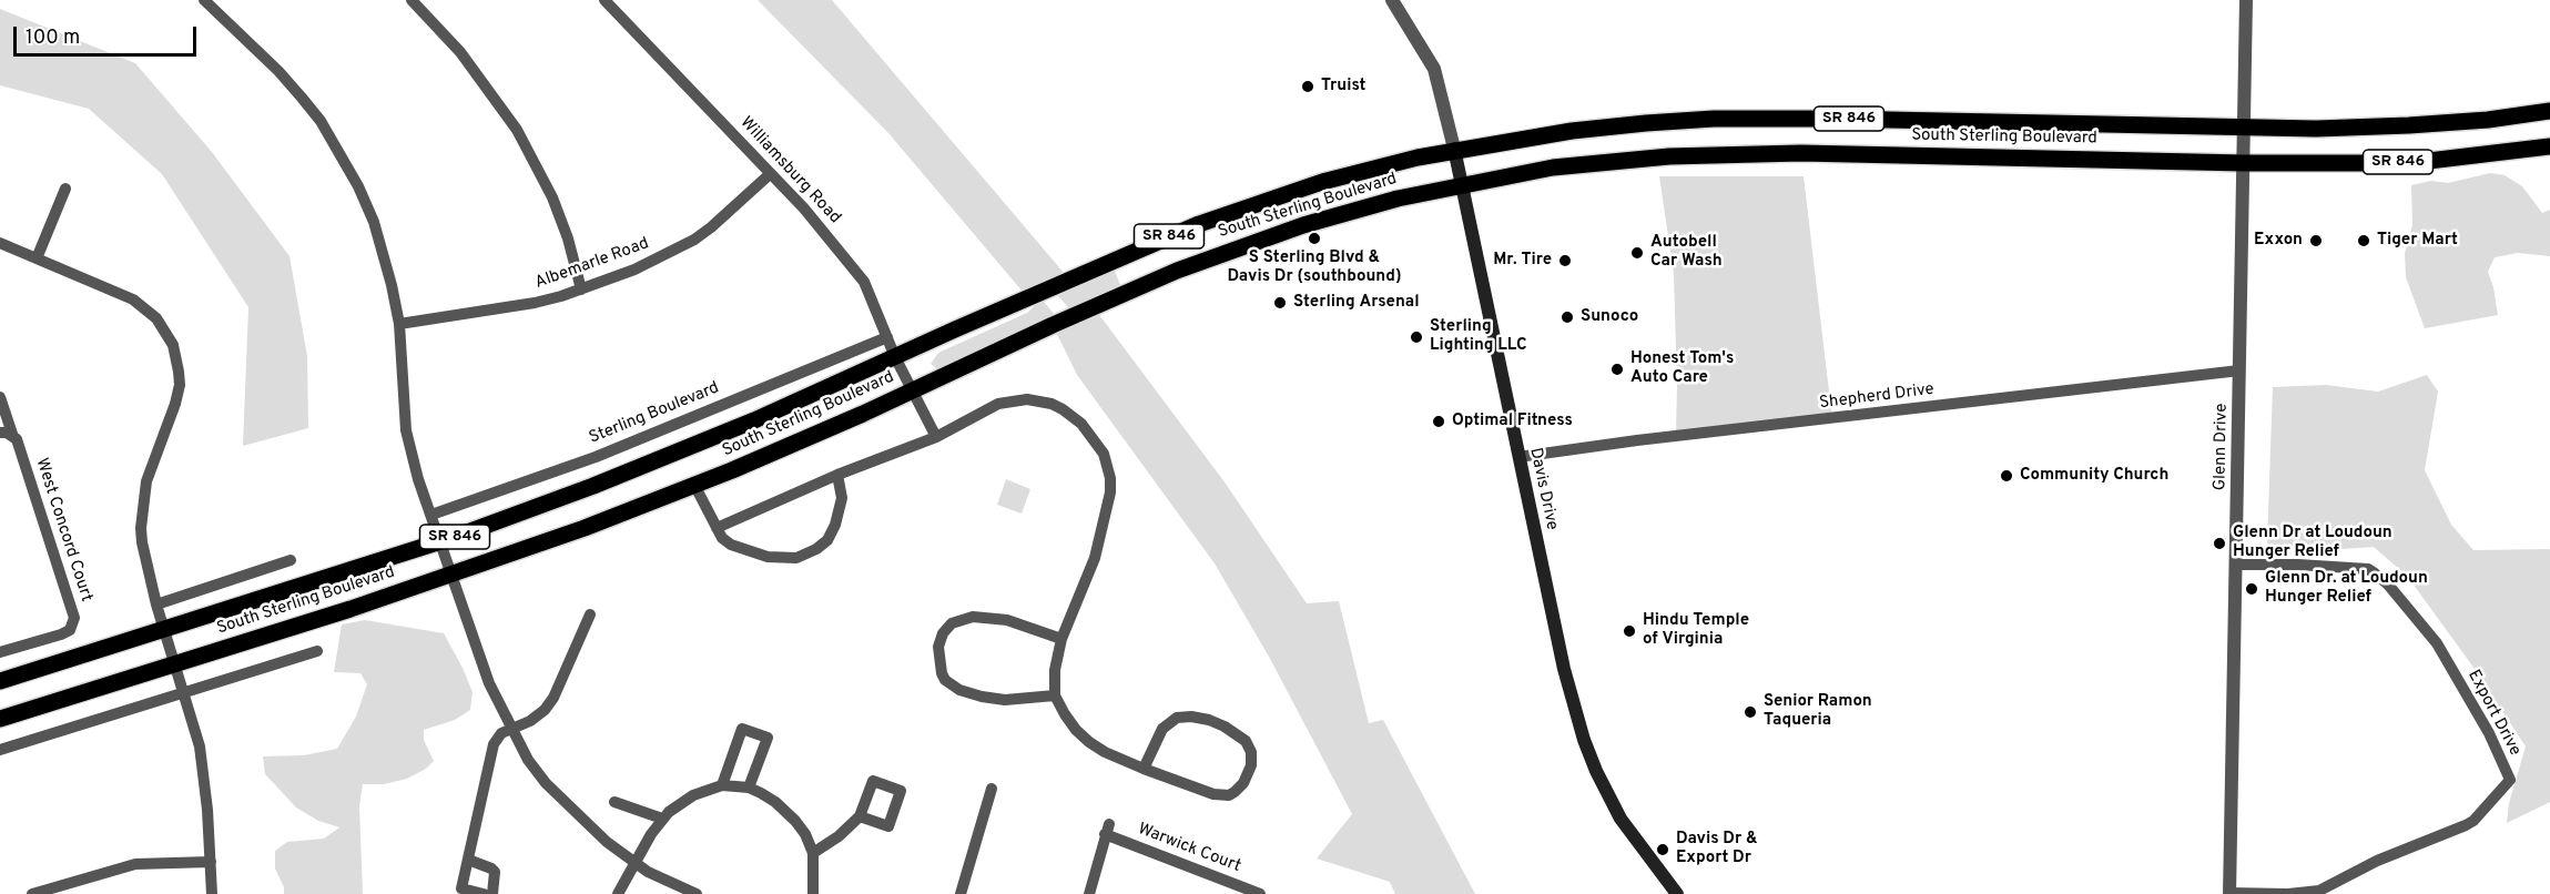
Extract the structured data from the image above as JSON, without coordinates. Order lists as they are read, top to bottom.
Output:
{
  "streets": {
    "main road": ["SR 846", "South Sterling Boulevard", "Davis Drive"],
    "street": [
      "Williamsburg Road",
      "Albemarle Road",
      "Shepherd Drive",
      "Sterling Boulevard",
      "Glenn Drive",
      "West Concord Court",
      "Export Drive",
      "Warwick Court"
    ]
  },
  "crossings": [
    ["South Sterling Boulevard", "Williamsburg Road"],
    ["South Sterling Boulevard", "Glenn Drive"],
    ["South Sterling Boulevard", "Davis Drive"],
    ["Williamsburg Road", "Albemarle Road"],
    ["Williamsburg Road", "Sterling Boulevard"],
    ["Shepherd Drive", "Glenn Drive"],
    ["Shepherd Drive", "Davis Drive"],
    ["Glenn Drive", "Export Drive"]
  ],
  "places": [
    "Truist",
    "S Sterling Blvd & Davis Dr (southbound)",
    "Exxon",
    "Tiger Mart",
    "Autobell Car Wash",
    "Mr. Tire",
    "Sterling Arsenal",
    "Sunoco",
    "Sterling Lighting LLC",
    "Honest Tom's Auto Care",
    "Optimal Fitness",
    "Community Church",
    "Glenn Dr at Loudoun Hunger Relief",
    "Glenn Dr. at Loudoun Hunger Relief",
    "Hindu Temple of Virginia",
    "Senior Ramon Taqueria",
    "Davis Dr & Export Dr"
  ],
  "scale_bar": "100 m"
}
